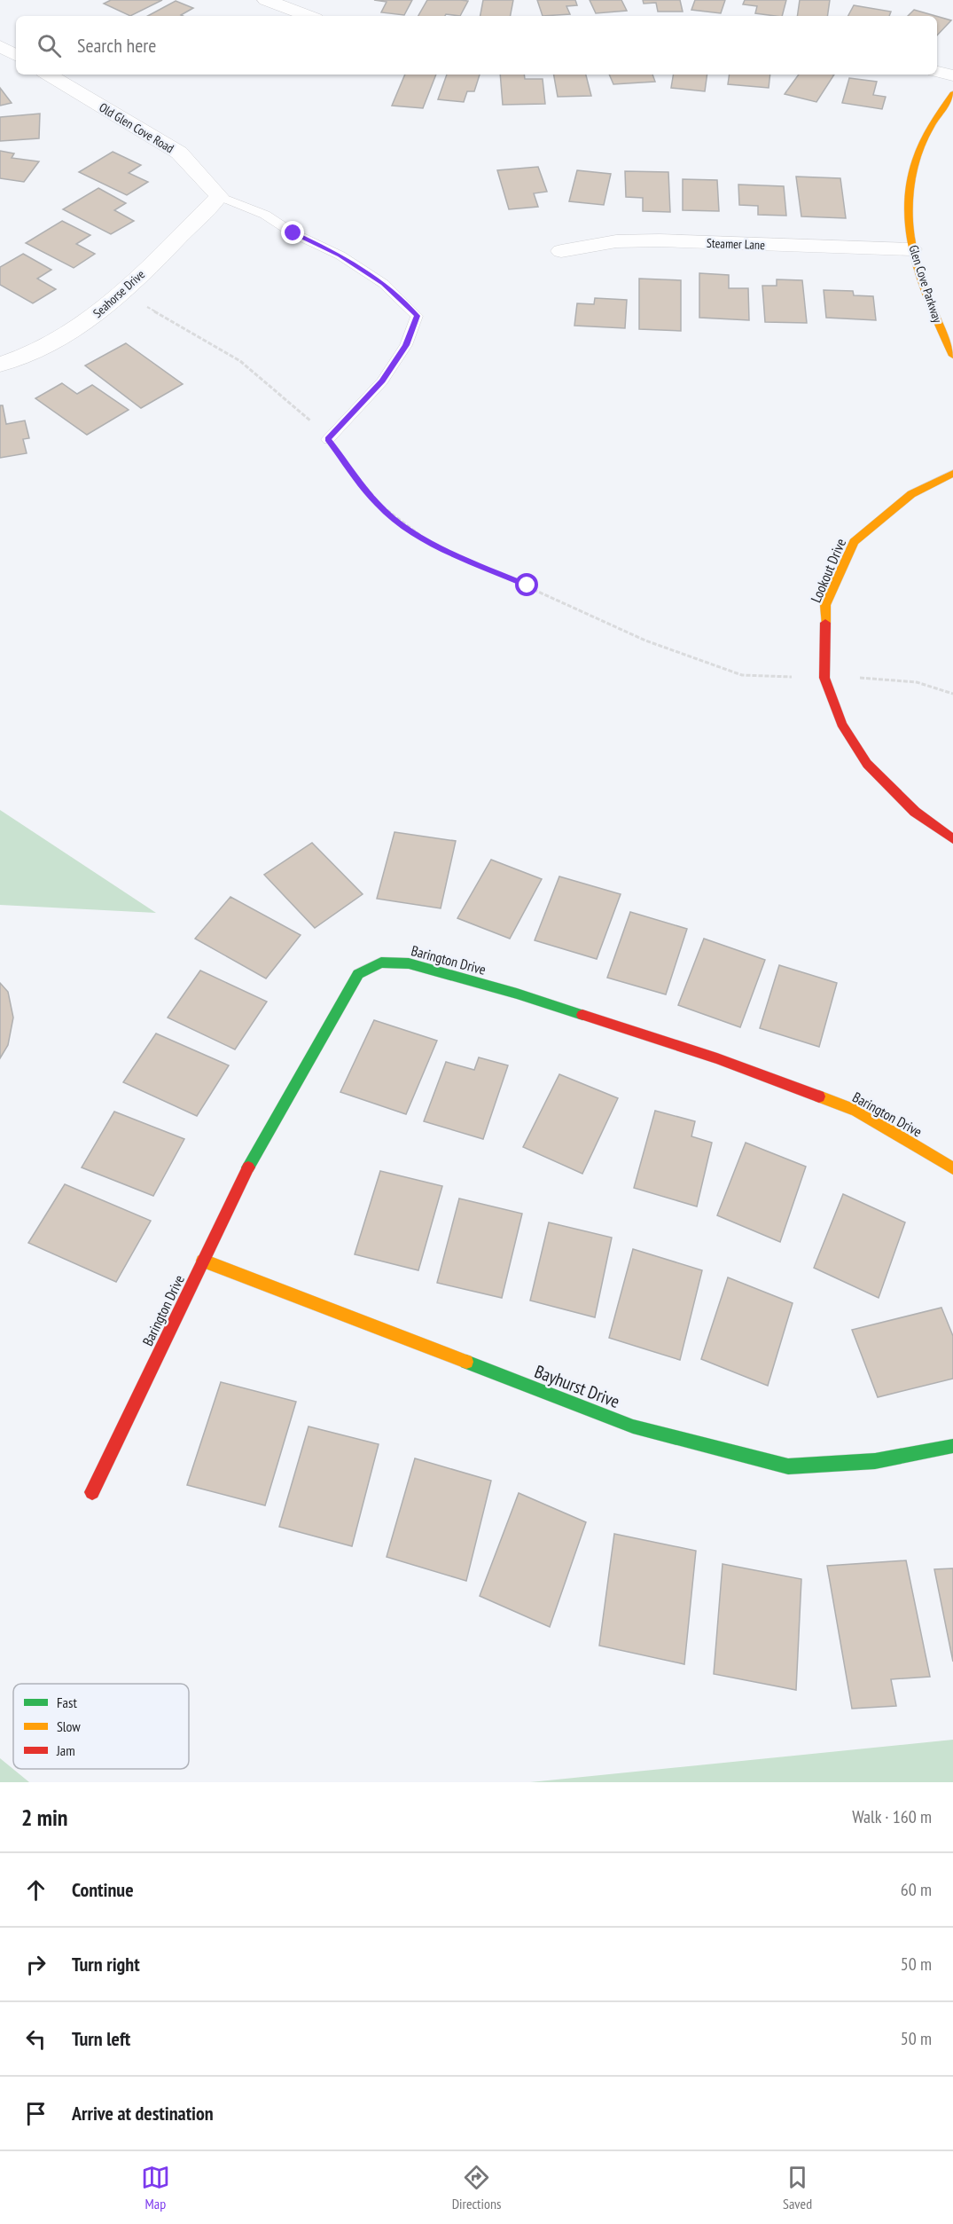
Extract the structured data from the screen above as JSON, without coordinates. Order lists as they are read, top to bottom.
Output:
{
  "streets": {
    "street": [
      "Old Glen Cove Road",
      "Steamer Lane",
      "Glen Cove Parkway",
      "Seahorse Drive",
      "Lookout Drive",
      "Barington Drive",
      "Bayhurst Drive"
    ]
  },
  "crossings": [
    ["Old Glen Cove Road", "Seahorse Drive"],
    ["Steamer Lane", "Glen Cove Parkway"],
    ["Barington Drive", "Bayhurst Drive"]
  ],
  "legend": ["Fast", "Slow", "Jam"],
  "page": {
    "search": "Search here",
    "heading": ["2 min", "Walk · 160 m"],
    "list": [
      ["Continue", "60 m"],
      ["Turn right", "50 m"],
      ["Turn left", "50 m"],
      "Arrive at destination"
    ],
    "nav": ["Map", "Directions", "Saved"]
  }
}
